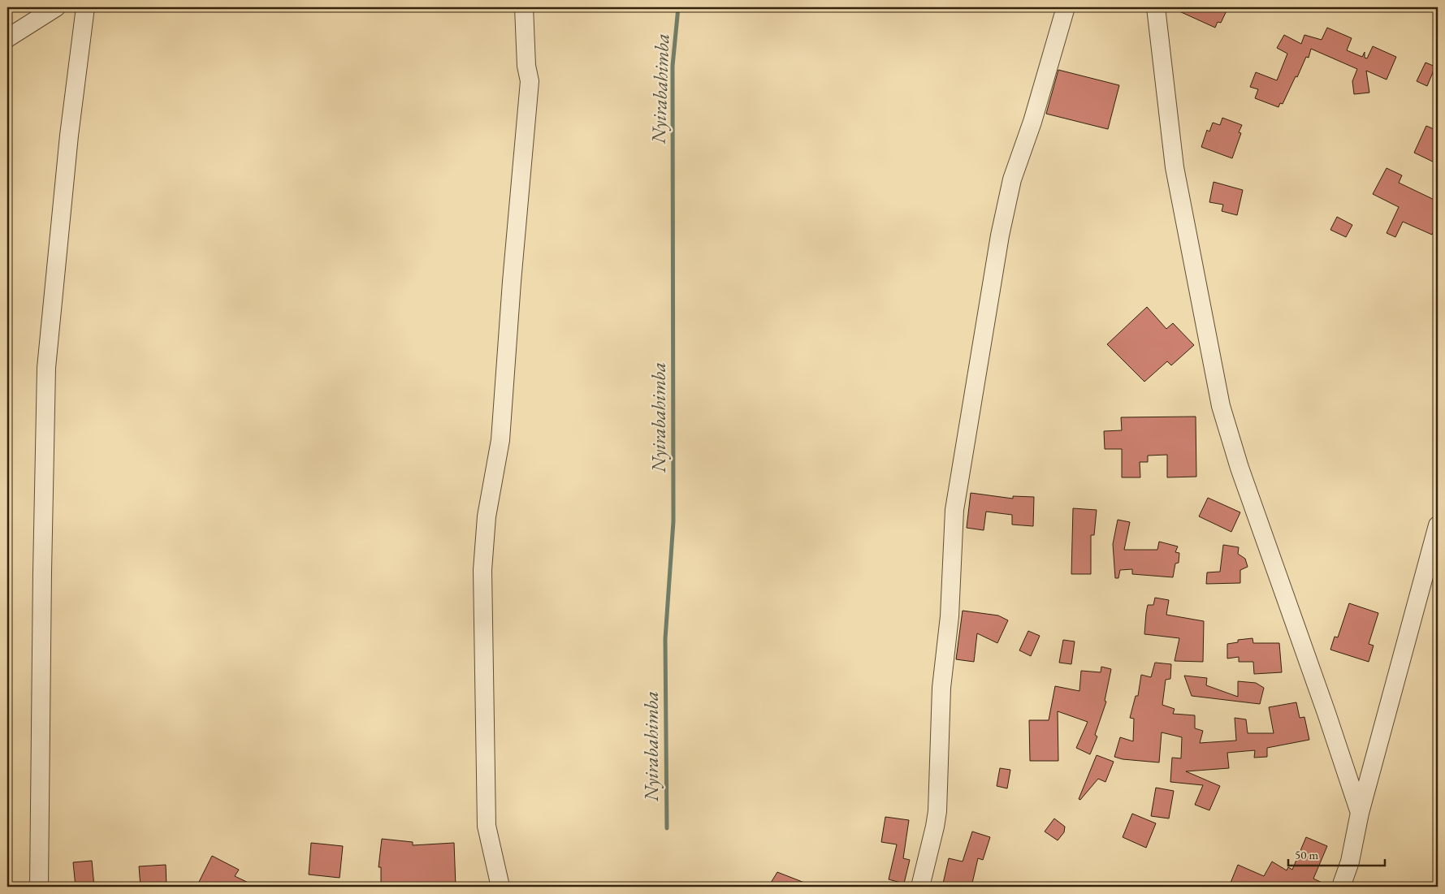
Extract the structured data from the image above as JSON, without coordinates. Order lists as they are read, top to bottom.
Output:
{
  "water": ["Nyirabahimba"],
  "scale_bar": "50 m"
}
